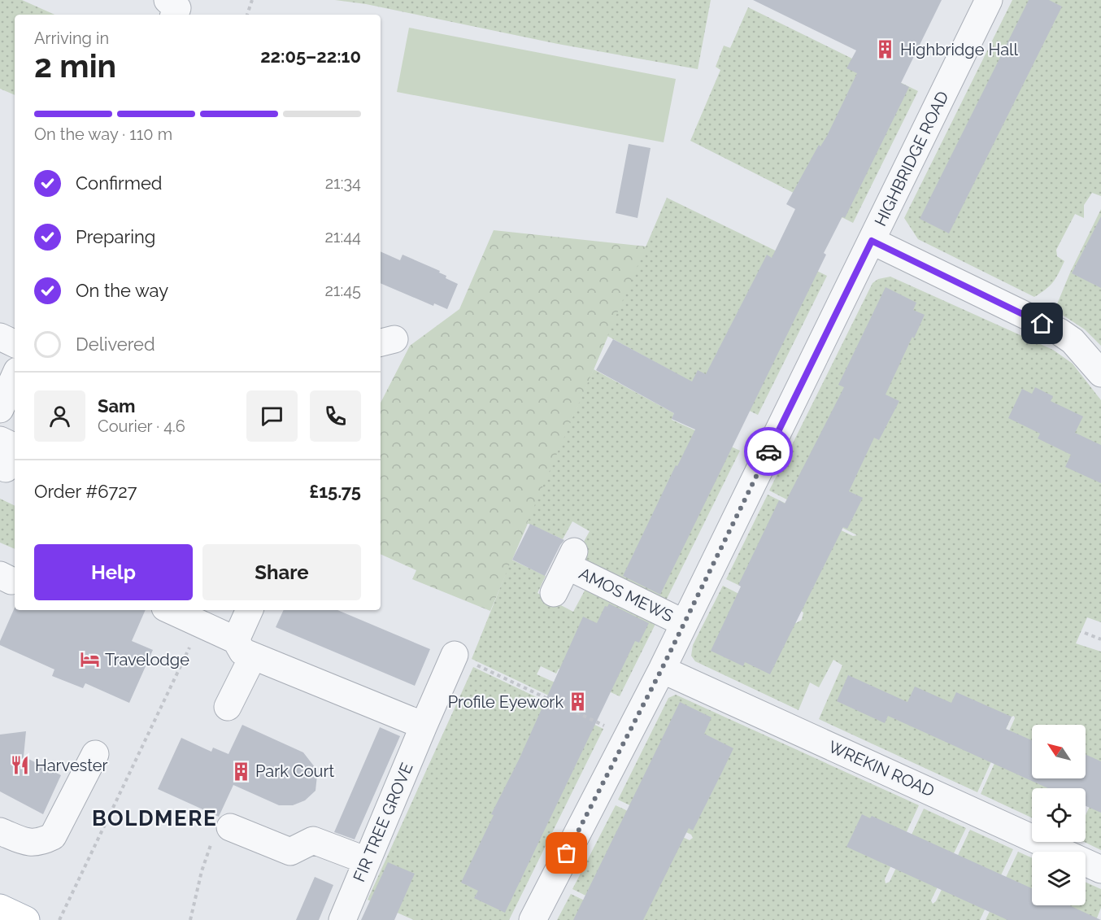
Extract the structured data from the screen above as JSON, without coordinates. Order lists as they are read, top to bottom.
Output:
{
  "streets": {
    "street": [
      "HIGHBRIDGE ROAD",
      "AMOS MEWS",
      "WREKIN ROAD",
      "FIR TREE GROVE"
    ]
  },
  "crossings": [
    ["HIGHBRIDGE ROAD", "AMOS MEWS"],
    ["HIGHBRIDGE ROAD", "WREKIN ROAD"]
  ],
  "districts": ["BOLDMERE"],
  "places": {
    "building": ["Highbridge Hall", "Profile Eyework", "Park Court"],
    "hotel": ["Travelodge"],
    "restaurant": ["Harvester"]
  },
  "north": "top left",
  "page": {
    "heading": ["2 min", "Arriving in", "22:05–22:10"],
    "panel": [
      "Sam",
      "Courier · 4.6",
      "Order #6727",
      "£15.75"
    ],
    "bar": "On the way · 110 m",
    "list": [
      ["Confirmed", "21:34"],
      ["Preparing", "21:44"],
      ["On the way", "21:45"],
      "Delivered"
    ],
    "buttons": ["Help", "Share"]
  }
}
